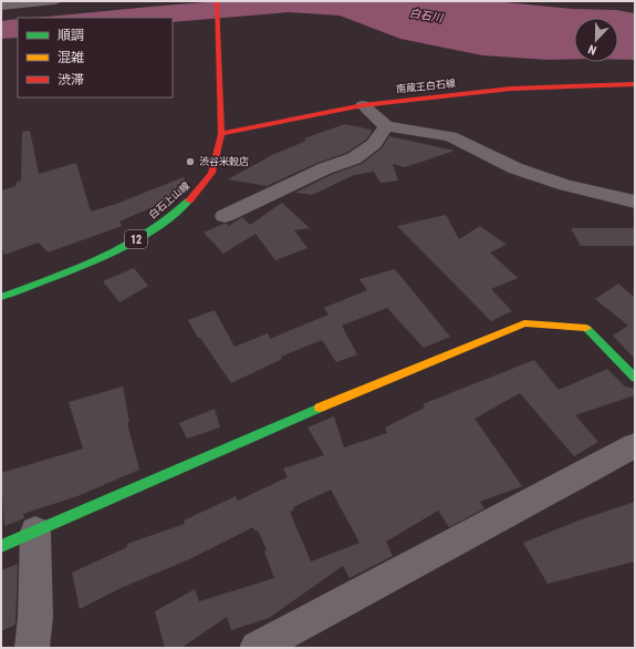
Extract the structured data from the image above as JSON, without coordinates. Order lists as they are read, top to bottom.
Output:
{
  "streets": {
    "main road": ["南蔵王白石線", "白石上山線", "12"]
  },
  "crossings": [
    ["南蔵王白石線", "白石上山線"]
  ],
  "water": ["白石川"],
  "places": ["渋谷米穀店"],
  "legend": ["順調", "混雑", "渋滞"],
  "north": "bottom"
}
